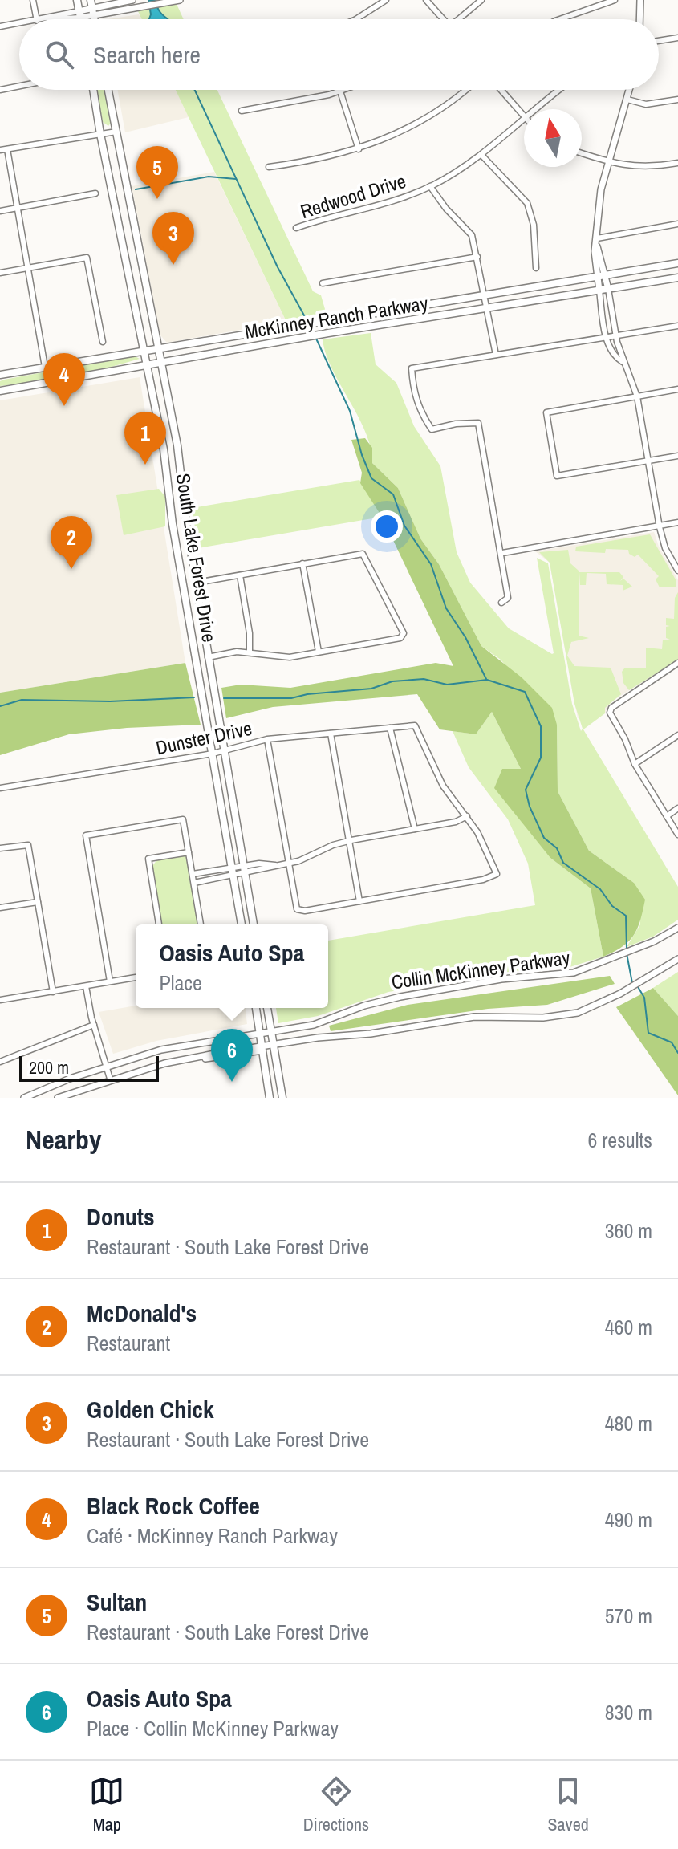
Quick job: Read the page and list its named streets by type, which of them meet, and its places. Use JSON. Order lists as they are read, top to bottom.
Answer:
{
  "streets": {
    "main road": ["McKinney Ranch Parkway", "South Lake Forest Drive"],
    "street": ["Redwood Drive", "Dunster Drive", "Collin McKinney Parkway"]
  },
  "crossings": [
    ["McKinney Ranch Parkway", "South Lake Forest Drive"],
    ["South Lake Forest Drive", "Dunster Drive"]
  ],
  "scale_bar": "200 m",
  "north": "top",
  "page": {
    "search": "Search here",
    "pins": [
      "5",
      "3",
      "4",
      "1",
      "2",
      "6"
    ],
    "popup": ["Oasis Auto Spa", "Place"],
    "scale": "200 m",
    "heading": ["Nearby", "6 results"],
    "list": [
      {
        "mark": "1",
        "name": "Donuts",
        "note": "Restaurant · South Lake Forest Drive",
        "value": "360 m"
      },
      {
        "mark": "2",
        "name": "McDonald's",
        "note": "Restaurant",
        "value": "460 m"
      },
      {
        "mark": "3",
        "name": "Golden Chick",
        "note": "Restaurant · South Lake Forest Drive",
        "value": "480 m"
      },
      {
        "mark": "4",
        "name": "Black Rock Coffee",
        "note": "Café · McKinney Ranch Parkway",
        "value": "490 m"
      },
      {
        "mark": "5",
        "name": "Sultan",
        "note": "Restaurant · South Lake Forest Drive",
        "value": "570 m"
      },
      {
        "mark": "6",
        "name": "Oasis Auto Spa",
        "note": "Place · Collin McKinney Parkway",
        "value": "830 m"
      }
    ],
    "nav": ["Map", "Directions", "Saved"]
  }
}
